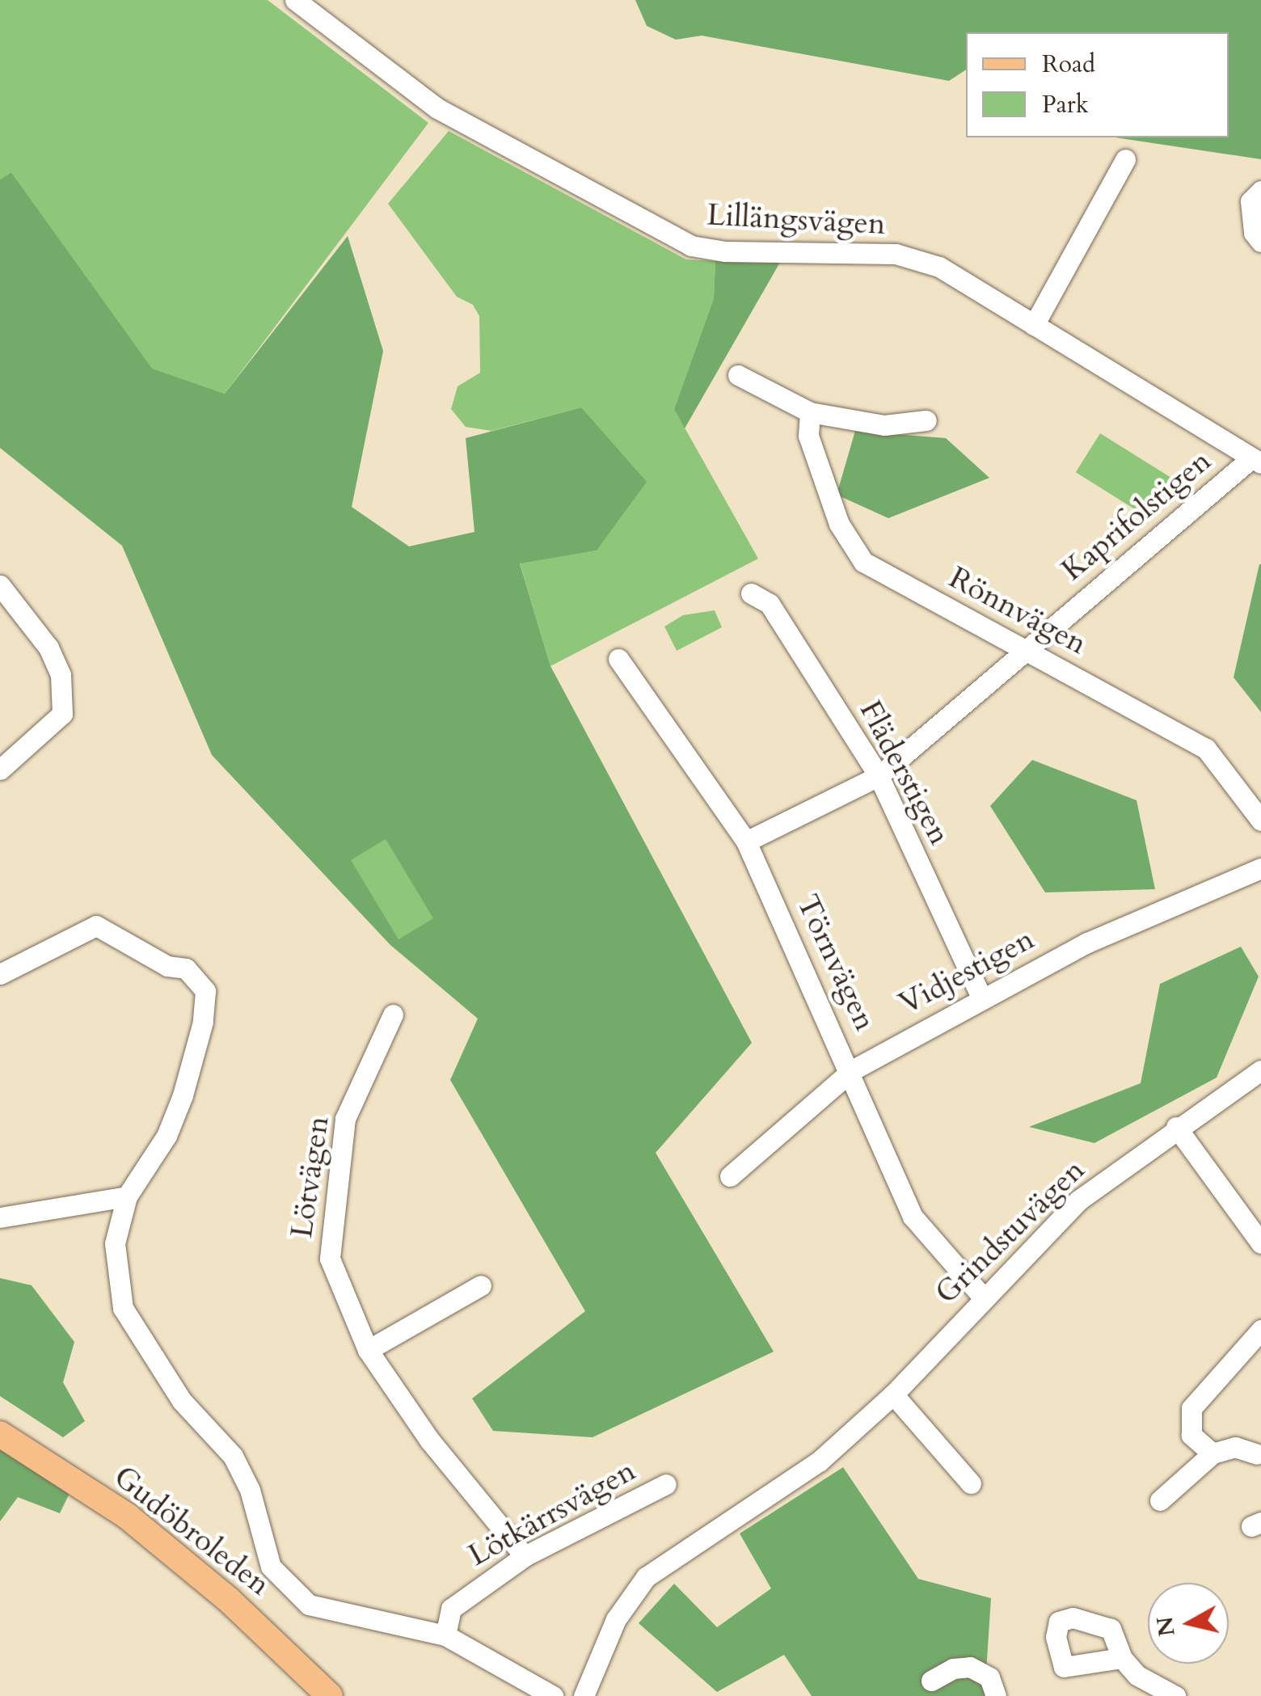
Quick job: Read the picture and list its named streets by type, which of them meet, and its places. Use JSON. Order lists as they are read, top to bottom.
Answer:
{
  "streets": {
    "main road": ["Gudöbroleden"],
    "street": [
      "Lillängsvägen",
      "Kaprifolstigen",
      "Rönnvägen",
      "Fläderstigen",
      "Törnvägen",
      "Vidjestigen",
      "Lötvägen",
      "Grindstuvägen",
      "Lötkärrsvägen"
    ]
  },
  "crossings": [
    ["Lillängsvägen", "Kaprifolstigen"],
    ["Kaprifolstigen", "Rönnvägen"],
    ["Kaprifolstigen", "Fläderstigen"],
    ["Kaprifolstigen", "Törnvägen"],
    ["Fläderstigen", "Vidjestigen"],
    ["Törnvägen", "Vidjestigen"],
    ["Törnvägen", "Grindstuvägen"],
    ["Lötvägen", "Lötkärrsvägen"]
  ],
  "legend": ["Road", "Park"],
  "north": "left"
}
